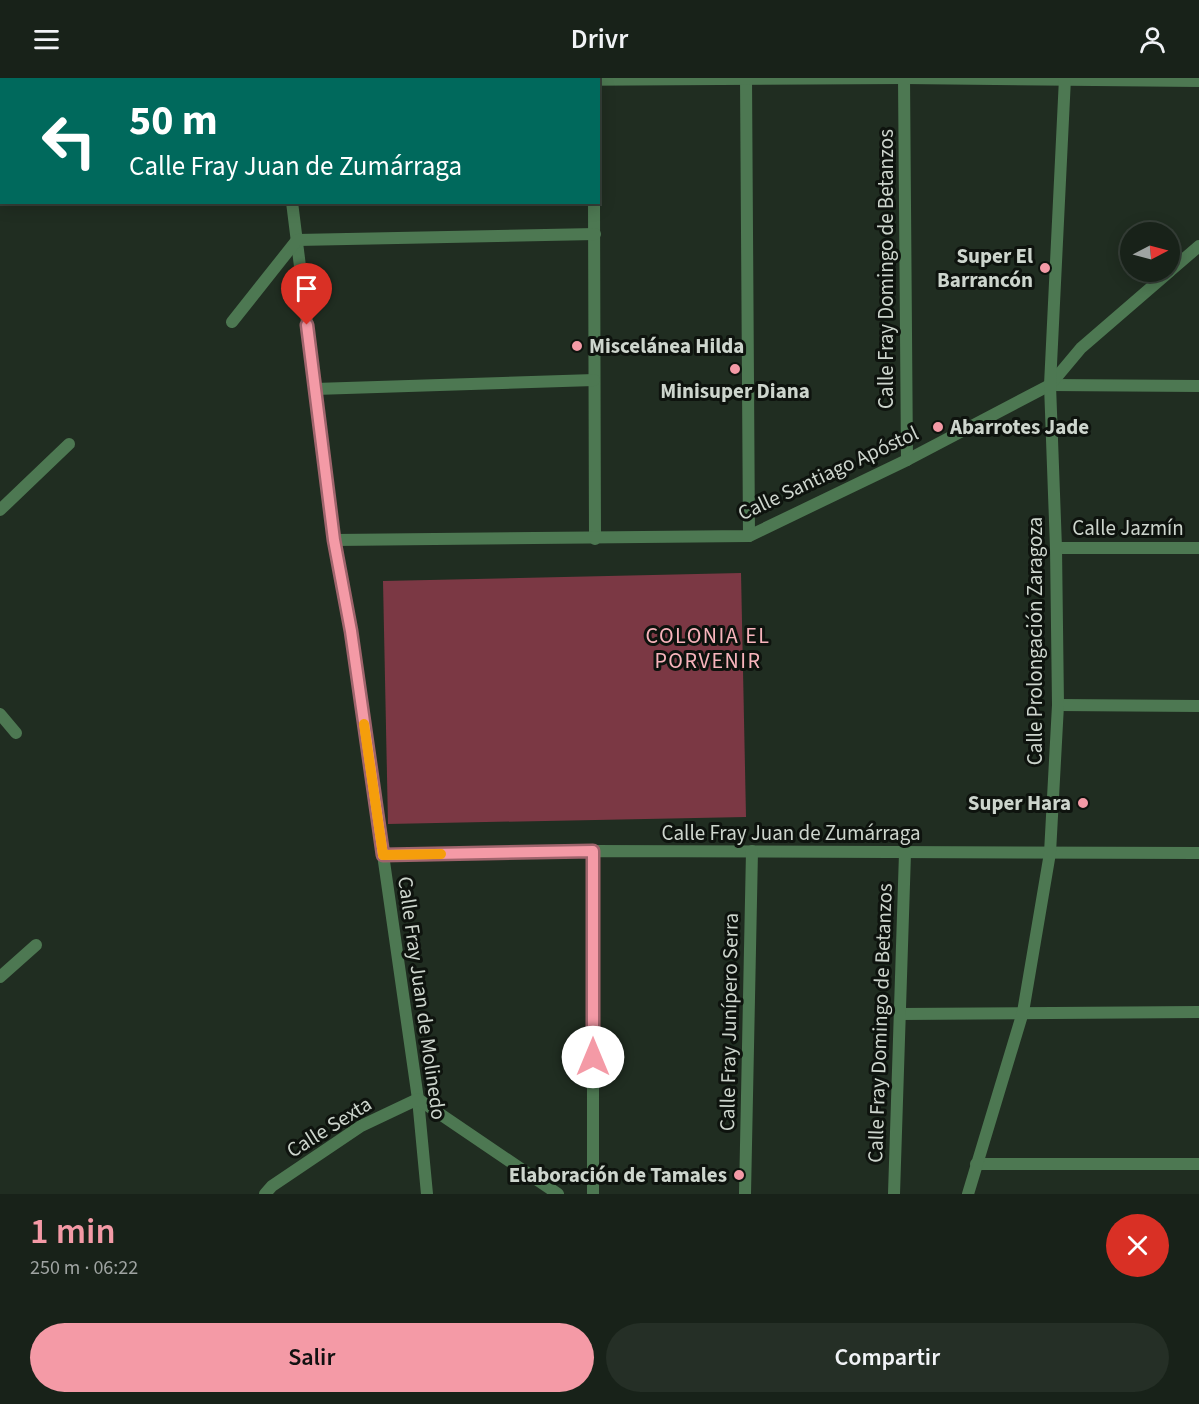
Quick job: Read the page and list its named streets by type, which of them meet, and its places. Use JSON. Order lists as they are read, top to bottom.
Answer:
{
  "streets": {
    "street": [
      "Calle Fray Domingo de Betanzos",
      "Calle Santiago Apóstol",
      "Calle Jazmín",
      "Calle Prolongación Zaragoza",
      "Calle Fray Juan de Zumárraga",
      "Calle Fray Juan de Molinedo",
      "Calle Fray Junípero Serra",
      "Calle Sexta"
    ]
  },
  "crossings": [
    ["Calle Fray Domingo de Betanzos", "Calle Santiago Apóstol"],
    ["Calle Fray Domingo de Betanzos", "Calle Fray Juan de Zumárraga"],
    ["Calle Santiago Apóstol", "Calle Prolongación Zaragoza"],
    ["Calle Santiago Apóstol", "Calle Fray Juan de Molinedo"],
    ["Calle Jazmín", "Calle Prolongación Zaragoza"],
    ["Calle Prolongación Zaragoza", "Calle Fray Juan de Zumárraga"],
    ["Calle Fray Juan de Zumárraga", "Calle Fray Juan de Molinedo"],
    ["Calle Fray Juan de Zumárraga", "Calle Fray Junípero Serra"],
    ["Calle Fray Juan de Molinedo", "Calle Sexta"]
  ],
  "districts": ["COLONIA EL PORVENIR"],
  "places": [
    "Super El Barrancón",
    "Miscelánea Hilda",
    "Minisuper Diana",
    "Abarrotes Jade",
    "Super Hara",
    "Elaboración de Tamales"
  ],
  "north": "right",
  "page": {
    "header": "Drivr",
    "turn": ["50 m", "Calle Fray Juan de Zumárraga"],
    "heading": ["1 min", "250 m · 06:22"],
    "buttons": ["Salir", "Compartir"]
  }
}
